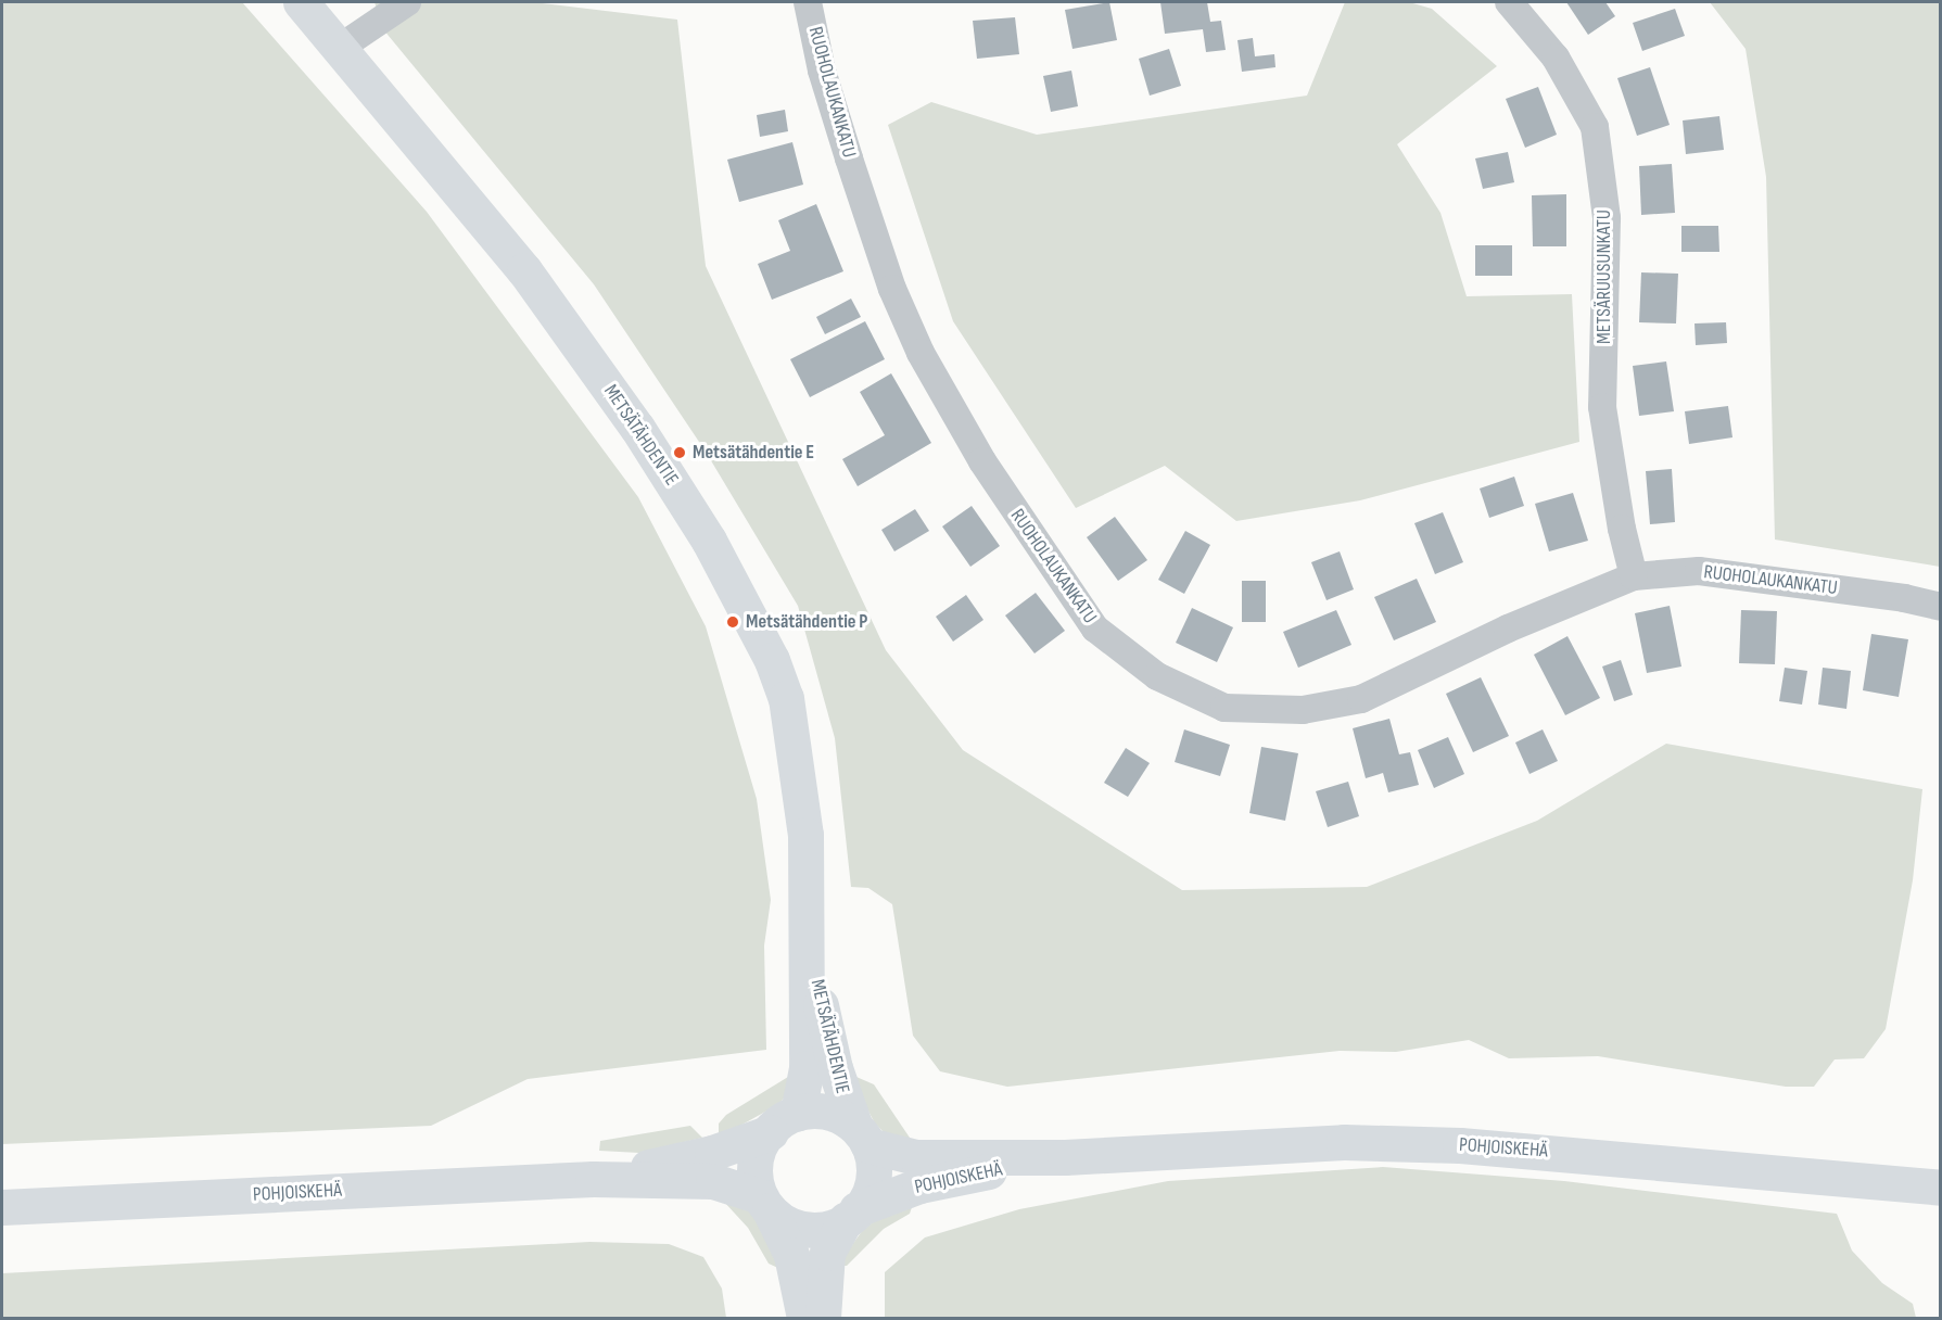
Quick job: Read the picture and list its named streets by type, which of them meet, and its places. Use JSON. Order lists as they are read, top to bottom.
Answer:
{
  "streets": {
    "main road": ["METSÄTÄHDENTIE", "POHJOISKEHÄ"],
    "street": ["RUOHOLAUKANKATU", "METSÄRUUSUNKATU"]
  },
  "crossings": [
    ["RUOHOLAUKANKATU", "METSÄRUUSUNKATU"],
    ["METSÄTÄHDENTIE", "POHJOISKEHÄ"]
  ],
  "places": ["Metsätähdentie E", "Metsätähdentie P"]
}
